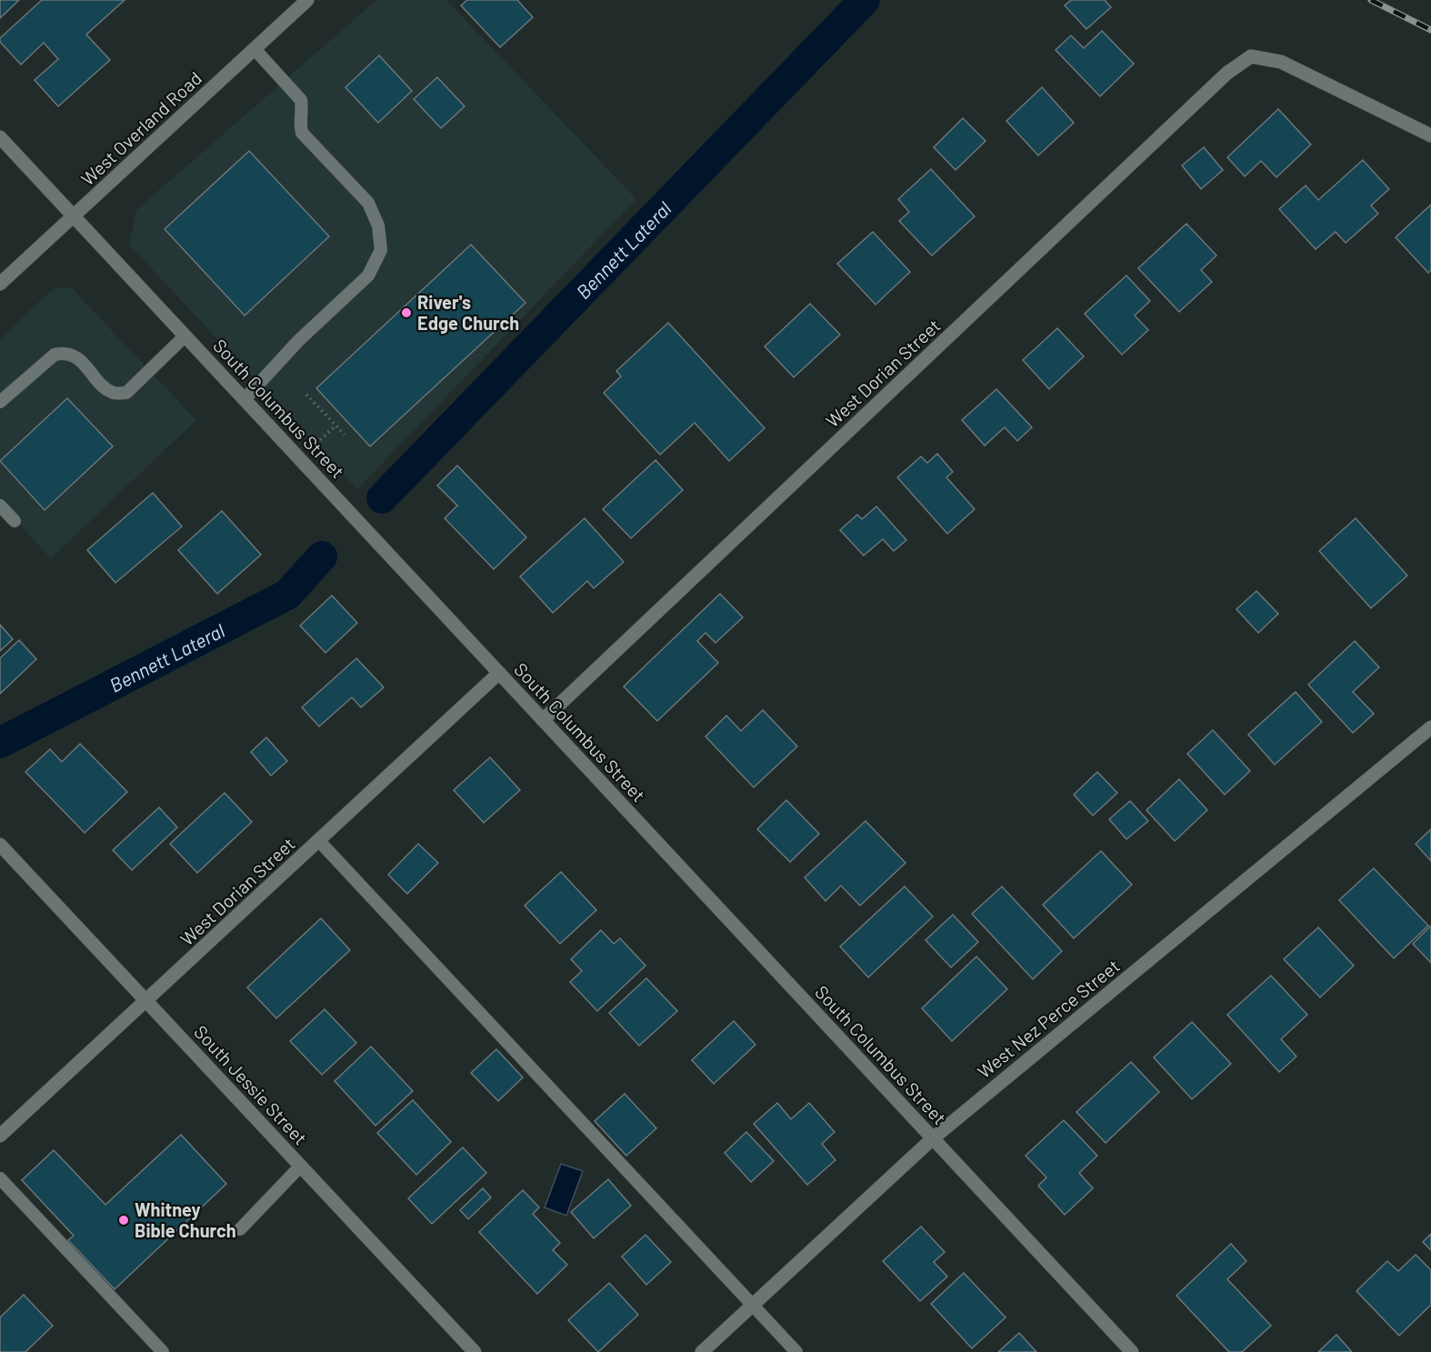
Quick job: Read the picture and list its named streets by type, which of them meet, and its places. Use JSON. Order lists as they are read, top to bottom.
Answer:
{
  "streets": {
    "street": [
      "West Overland Road",
      "West Dorian Street",
      "South Columbus Street",
      "West Nez Perce Street",
      "South Jessie Street"
    ]
  },
  "crossings": [
    ["West Overland Road", "South Columbus Street"],
    ["West Dorian Street", "South Columbus Street"],
    ["West Dorian Street", "South Jessie Street"],
    ["South Columbus Street", "West Nez Perce Street"]
  ],
  "water": ["Bennett Lateral"],
  "places": ["River's Edge Church", "Whitney Bible Church"]
}
